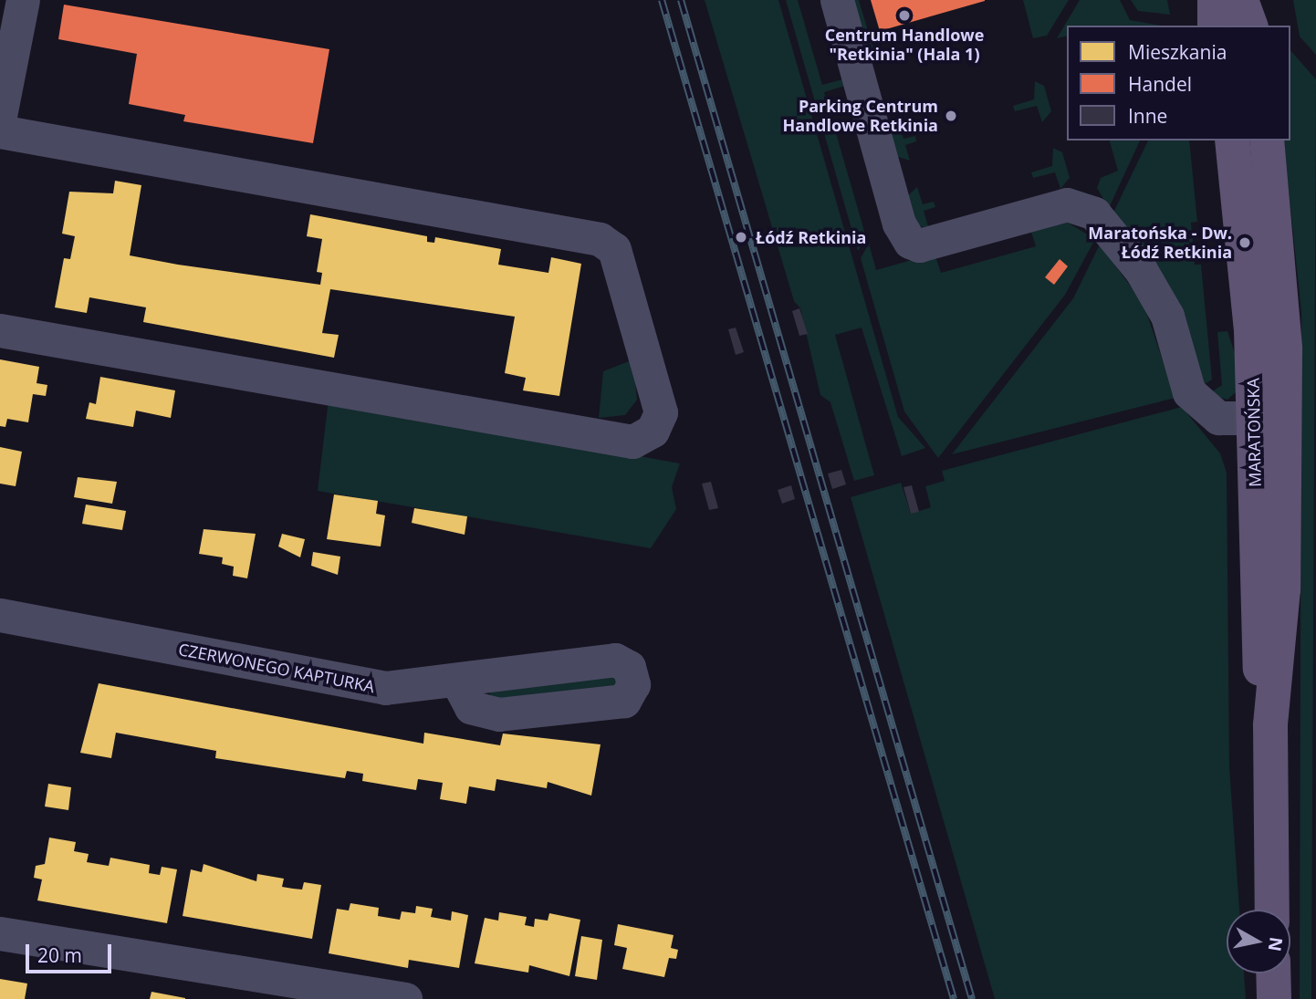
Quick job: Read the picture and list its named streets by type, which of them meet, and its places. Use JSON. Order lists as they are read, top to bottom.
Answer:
{
  "streets": {
    "main road": ["MARATOŃSKA"],
    "street": ["CZERWONEGO KAPTURKA"]
  },
  "places": [
    "Centrum Handlowe \"Retkinia\" (Hala 1)",
    "Parking Centrum Handlowe Retkinia",
    "Łódź Retkinia",
    "Maratońska - Dw. Łódź Retkinia"
  ],
  "legend": ["Mieszkania", "Handel", "Inne"],
  "scale_bar": "20 m",
  "north": "right"
}
